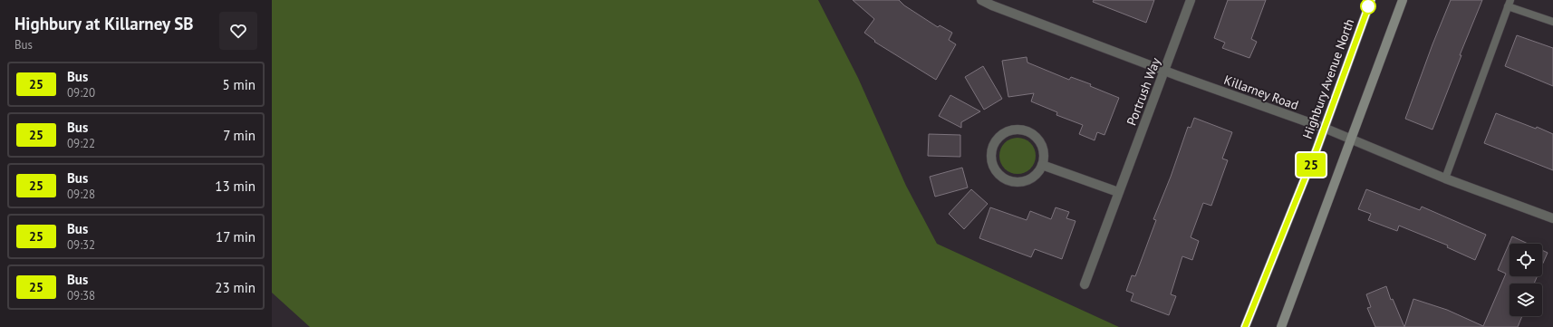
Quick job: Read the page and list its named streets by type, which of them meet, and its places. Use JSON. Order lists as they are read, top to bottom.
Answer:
{
  "streets": {
    "main road": ["Highbury Avenue North"],
    "street": ["Portrush Way", "Killarney Road"]
  },
  "crossings": [
    ["Highbury Avenue North", "Killarney Road"],
    ["Portrush Way", "Killarney Road"]
  ],
  "lines": ["bus line 25"],
  "page": {
    "heading": ["Highbury at Killarney SB", "Bus"],
    "on_map": "25",
    "list": [
      {
        "mark": "25",
        "name": "Bus",
        "note": "09:20",
        "value": "5 min"
      },
      {
        "mark": "25",
        "name": "Bus",
        "note": "09:22",
        "value": "7 min"
      },
      {
        "mark": "25",
        "name": "Bus",
        "note": "09:28",
        "value": "13 min"
      },
      {
        "mark": "25",
        "name": "Bus",
        "note": "09:32",
        "value": "17 min"
      },
      {
        "mark": "25",
        "name": "Bus",
        "note": "09:38",
        "value": "23 min"
      }
    ]
  }
}
